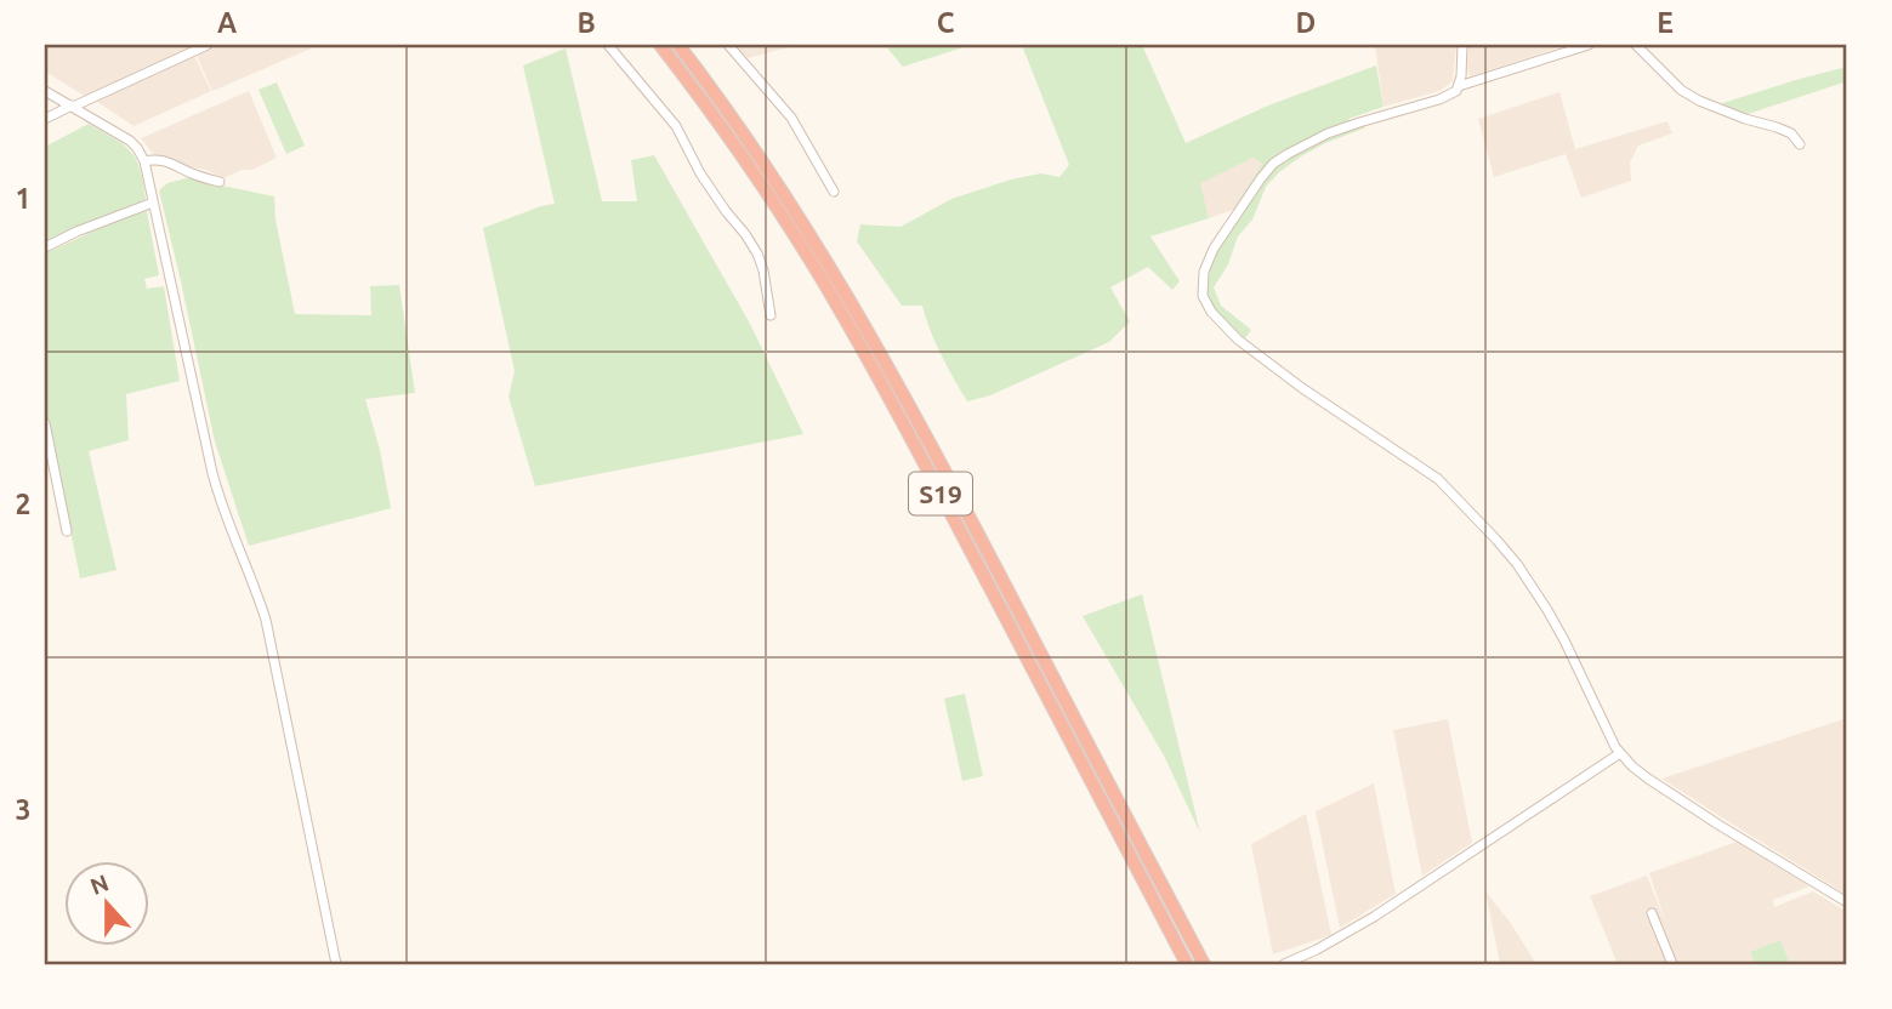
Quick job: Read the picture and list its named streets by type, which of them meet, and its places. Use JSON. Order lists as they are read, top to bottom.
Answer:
{
  "streets": {
    "highway": ["S19"]
  },
  "north": "top",
  "grid": {
    "columns": [
      "A",
      "B",
      "C",
      "D",
      "E"
    ],
    "rows": ["1", "2", "3"]
  }
}
